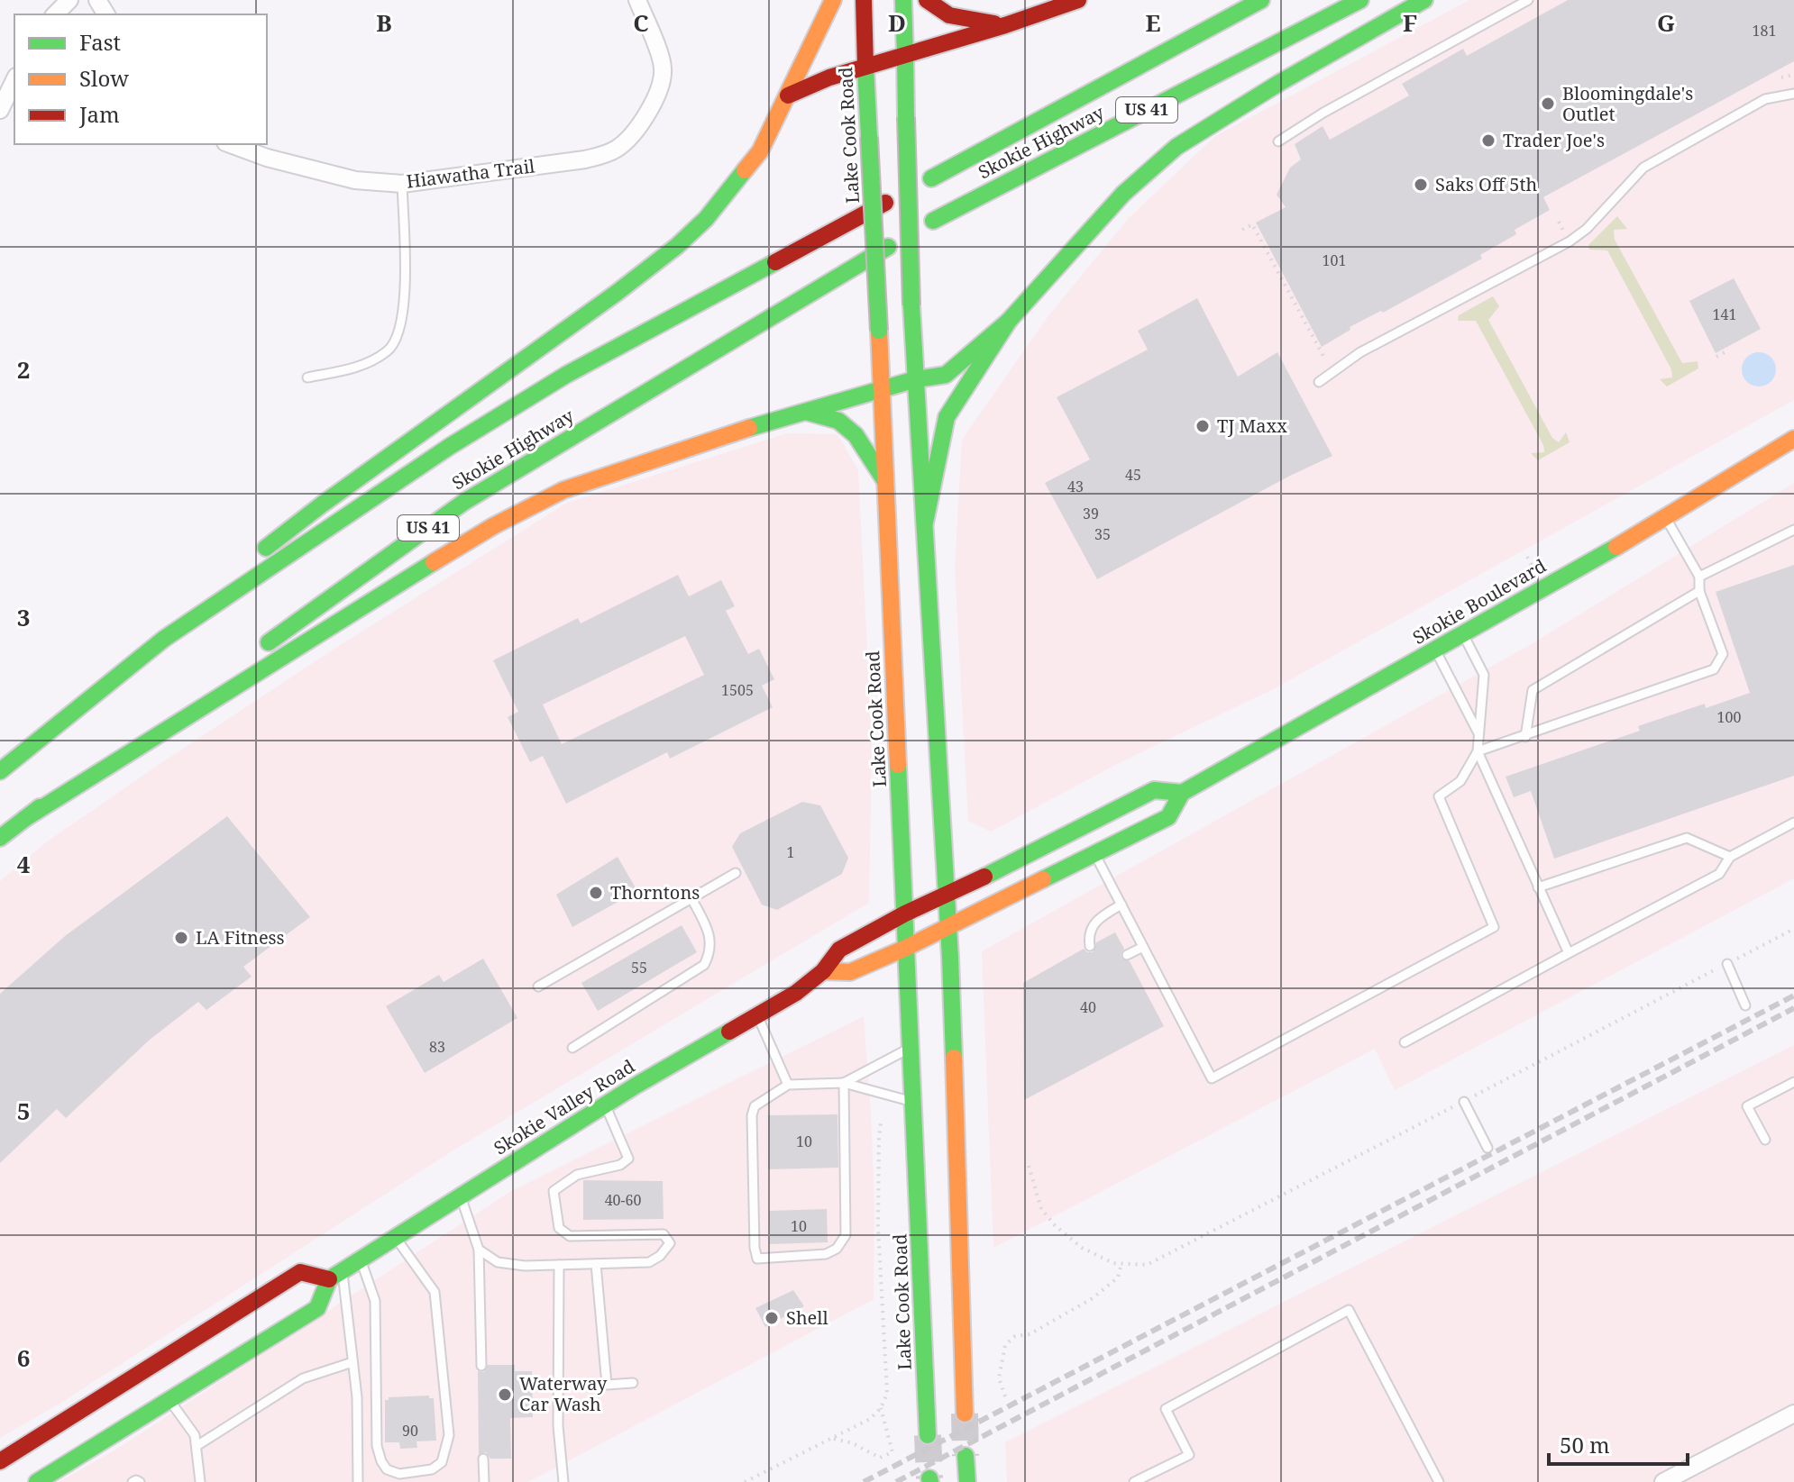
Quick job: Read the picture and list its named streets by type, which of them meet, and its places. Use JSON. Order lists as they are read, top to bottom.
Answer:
{
  "streets": {
    "main road": [
      "US 41",
      "Lake Cook Road",
      "Skokie Highway",
      "Skokie Boulevard",
      "Skokie Valley Road"
    ],
    "street": ["Hiawatha Trail"]
  },
  "crossings": [
    ["Lake Cook Road", "Skokie Valley Road"],
    ["Skokie Boulevard", "Skokie Valley Road"]
  ],
  "places": [
    "Bloomingdale's Outlet",
    "Trader Joe's",
    "Saks Off 5th",
    "TJ Maxx",
    "Thorntons",
    "LA Fitness",
    "Shell",
    "Waterway Car Wash"
  ],
  "house_numbers": [
    "181",
    "101",
    "141",
    "45",
    "43",
    "39",
    "35",
    "1505",
    "100",
    "1",
    "55",
    "40",
    "83",
    "10",
    "40-60",
    "10",
    "90"
  ],
  "legend": ["Fast", "Slow", "Jam"],
  "scale_bar": "50 m",
  "grid": {
    "columns": [
      "B",
      "C",
      "D",
      "E",
      "F",
      "G"
    ],
    "rows": [
      "2",
      "3",
      "4",
      "5",
      "6"
    ]
  }
}
